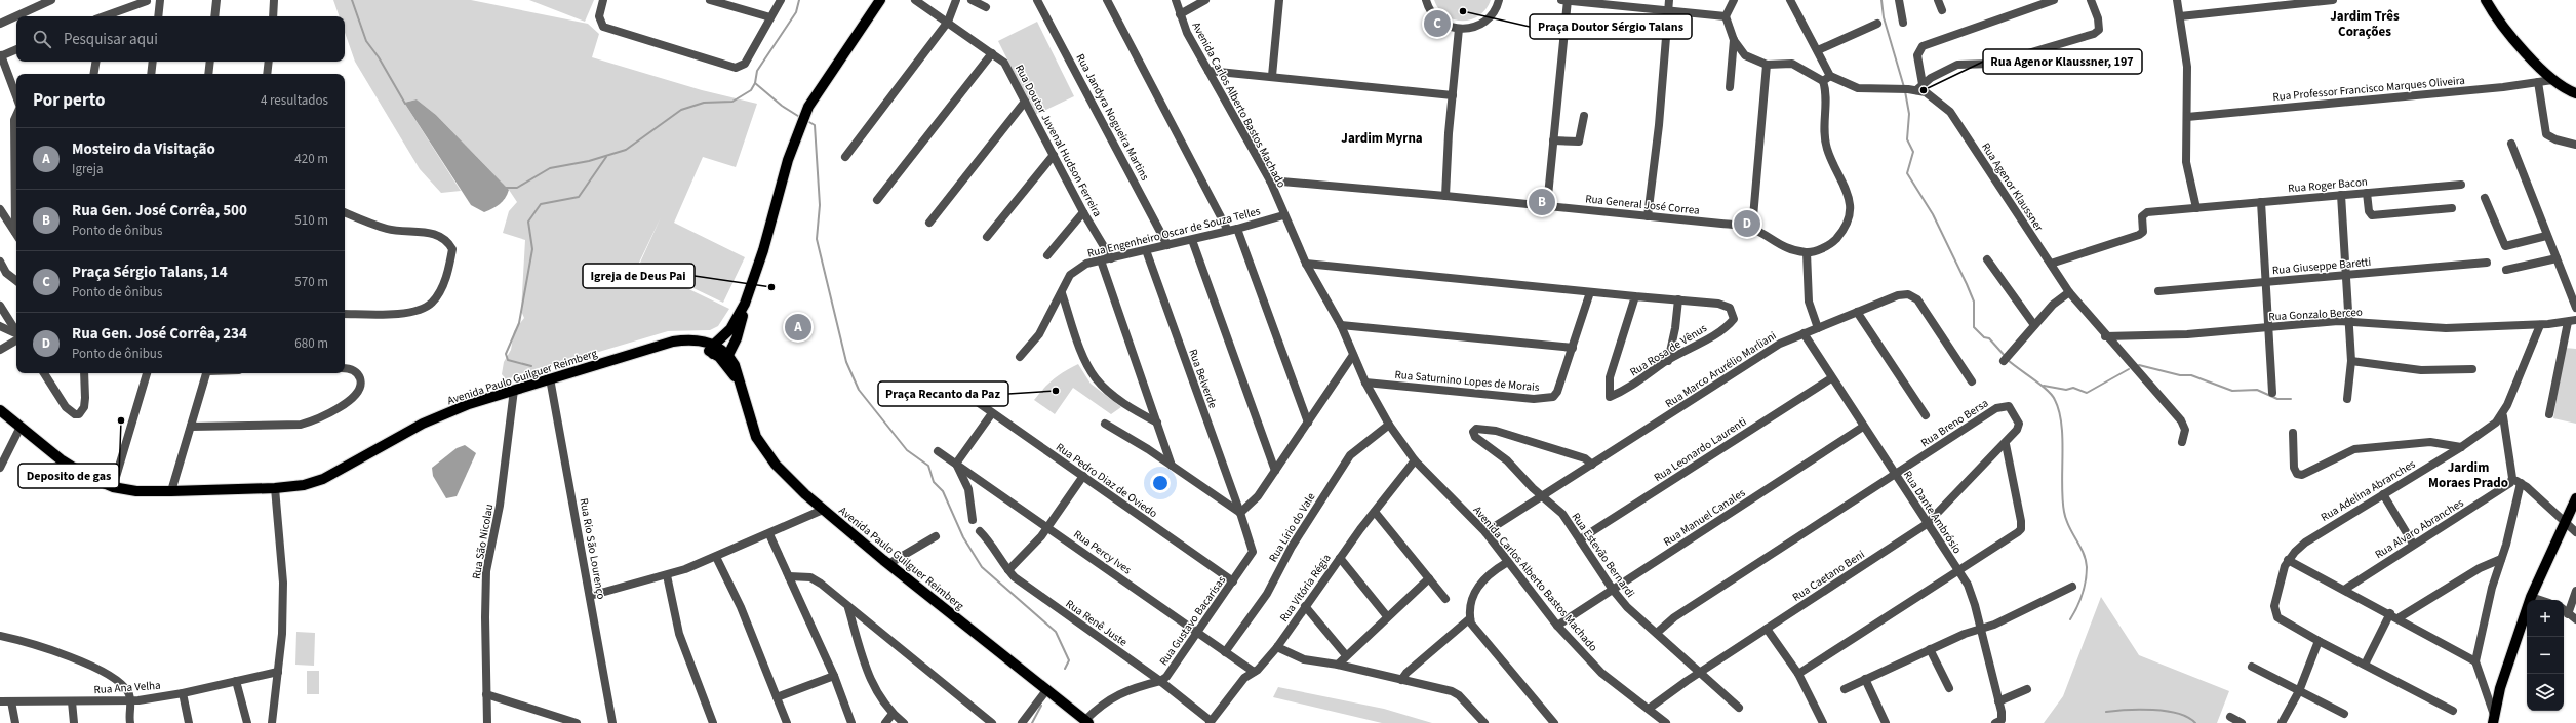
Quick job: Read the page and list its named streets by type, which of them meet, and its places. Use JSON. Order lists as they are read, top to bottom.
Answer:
{
  "streets": {
    "main road": ["Avenida Paulo Guilguer Reimberg"],
    "street": [
      "Rua Professor Francisco Marques Oliveira",
      "Avenida Carlos Alberto Bastos Machado",
      "Rua Jandyra Nogueira Martins",
      "Rua Doutor Juvenal Hudson Ferreira",
      "Rua Roger Bacon",
      "Rua Agenor Klaussner",
      "Rua General José Correa",
      "Rua Engenheiro Oscar de Souza Telles",
      "Rua Giuseppe Baretti",
      "Rua Gonzalo Berceo",
      "Rua Rosa de Vênus",
      "Rua Marco Arurélio Marliani",
      "Rua Belverde",
      "Rua Saturnino Lopes de Morais",
      "Rua Breno Bersa",
      "Rua Leonardo Laurenti",
      "Rua Pedro Diaz de Oviedo",
      "Rua Adelina Abranches",
      "Rua Dante Ambrósio",
      "Rua Manuel Canales",
      "Rua Lírio do Vale",
      "Rua Alvaro Abranches",
      "Rua São Nicolau",
      "Rua Rio São Lourenço",
      "Rua Percy Ives",
      "Rua Estevão Bernardi",
      "Rua Caetano Beni",
      "Rua Vitória Régia",
      "Rua Gustavo Bacarisas",
      "Rua Renê Juste",
      "Rua Ana Velha"
    ]
  },
  "crossings": [
    ["Avenida Carlos Alberto Bastos Machado", "Rua General José Correa"],
    ["Avenida Carlos Alberto Bastos Machado", "Rua Engenheiro Oscar de Souza Telles"],
    ["Avenida Carlos Alberto Bastos Machado", "Rua Rosa de Vênus"],
    ["Avenida Carlos Alberto Bastos Machado", "Rua Marco Arurélio Marliani"],
    ["Avenida Carlos Alberto Bastos Machado", "Rua Saturnino Lopes de Morais"],
    ["Avenida Carlos Alberto Bastos Machado", "Rua Manuel Canales"],
    ["Avenida Carlos Alberto Bastos Machado", "Rua Lírio do Vale"],
    ["Avenida Carlos Alberto Bastos Machado", "Rua Caetano Beni"],
    ["Avenida Carlos Alberto Bastos Machado", "Rua Vitória Régia"],
    ["Rua Jandyra Nogueira Martins", "Rua Engenheiro Oscar de Souza Telles"],
    ["Rua Doutor Juvenal Hudson Ferreira", "Rua Engenheiro Oscar de Souza Telles"],
    ["Rua Roger Bacon", "Rua Agenor Klaussner"],
    ["Rua Agenor Klaussner", "Rua Gonzalo Berceo"],
    ["Rua Engenheiro Oscar de Souza Telles", "Rua Belverde"],
    ["Rua Rosa de Vênus", "Rua Saturnino Lopes de Morais"],
    ["Rua Marco Arurélio Marliani", "Rua Dante Ambrósio"],
    ["Rua Marco Arurélio Marliani", "Rua Estevão Bernardi"],
    ["Avenida Paulo Guilguer Reimberg", "Rua São Nicolau"],
    ["Avenida Paulo Guilguer Reimberg", "Rua Rio São Lourenço"],
    ["Avenida Paulo Guilguer Reimberg", "Rua Gustavo Bacarisas"],
    ["Rua Belverde", "Rua Gustavo Bacarisas"],
    ["Rua Breno Bersa", "Rua Dante Ambrósio"],
    ["Rua Breno Bersa", "Rua Estevão Bernardi"],
    ["Rua Breno Bersa", "Rua Caetano Beni"],
    ["Rua Leonardo Laurenti", "Rua Dante Ambrósio"],
    ["Rua Leonardo Laurenti", "Rua Estevão Bernardi"],
    ["Rua Pedro Diaz de Oviedo", "Rua Gustavo Bacarisas"],
    ["Rua Dante Ambrósio", "Rua Manuel Canales"],
    ["Rua Dante Ambrósio", "Rua Caetano Beni"],
    ["Rua Manuel Canales", "Rua Estevão Bernardi"],
    ["Rua Lírio do Vale", "Rua Percy Ives"],
    ["Rua Percy Ives", "Rua Vitória Régia"],
    ["Rua Percy Ives", "Rua Gustavo Bacarisas"],
    ["Rua Estevão Bernardi", "Rua Caetano Beni"],
    ["Rua Vitória Régia", "Rua Renê Juste"],
    ["Rua Gustavo Bacarisas", "Rua Renê Juste"]
  ],
  "districts": ["Jardim Três Corações", "Jardim Myrna", "Jardim Moraes Prado"],
  "places": [
    "Praça Doutor Sérgio Talans",
    "Rua Agenor Klaussner, 197",
    "Igreja de Deus Pai",
    "Praça Recanto da Paz",
    "Deposito de gas"
  ],
  "page": {
    "pins": [
      "C",
      "B",
      "D",
      "A"
    ],
    "search": "Pesquisar aqui",
    "heading": ["Por perto", "4 resultados"],
    "list": [
      {
        "mark": "A",
        "name": "Mosteiro da Visitação",
        "note": "Igreja",
        "value": "420 m"
      },
      {
        "mark": "B",
        "name": "Rua Gen. José Corrêa, 500",
        "note": "Ponto de ônibus",
        "value": "510 m"
      },
      {
        "mark": "C",
        "name": "Praça Sérgio Talans, 14",
        "note": "Ponto de ônibus",
        "value": "570 m"
      },
      {
        "mark": "D",
        "name": "Rua Gen. José Corrêa, 234",
        "note": "Ponto de ônibus",
        "value": "680 m"
      }
    ],
    "map_buttons": ["+", "−"]
  }
}
